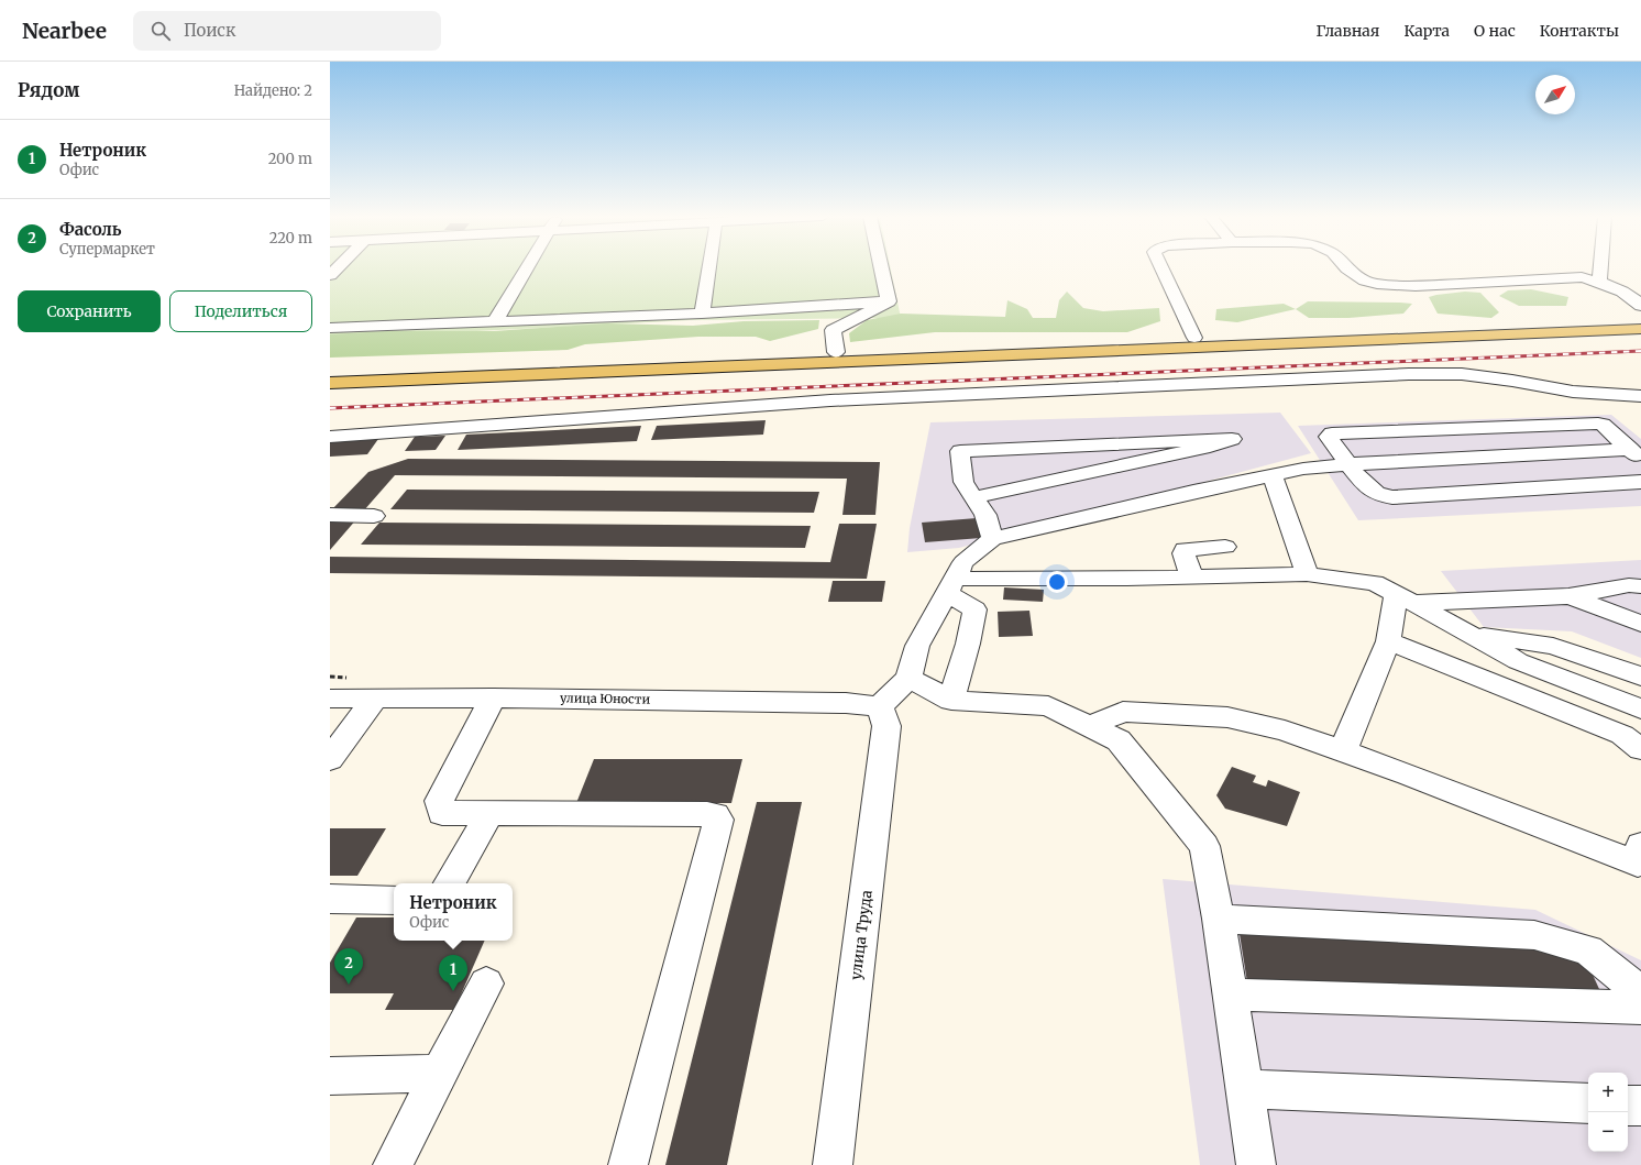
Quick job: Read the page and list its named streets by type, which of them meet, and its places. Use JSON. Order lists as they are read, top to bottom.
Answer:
{
  "streets": {
    "street": ["улица Юности", "улица Труда"]
  },
  "crossings": [
    ["улица Юности", "улица Труда"]
  ],
  "north": "top right",
  "page": {
    "header": "Nearbee",
    "search": "Поиск",
    "nav": [
      "Главная",
      "Карта",
      "О нас",
      "Контакты"
    ],
    "heading": ["Рядом", "Найдено: 2"],
    "list": [
      {
        "mark": "1",
        "name": "Нетроник",
        "note": "Офис",
        "value": "200 m"
      },
      {
        "mark": "2",
        "name": "Фасоль",
        "note": "Супермаркет",
        "value": "220 m"
      }
    ],
    "buttons": ["Сохранить", "Поделиться"],
    "popup": ["Нетроник", "Офис"],
    "pins": ["2", "1"],
    "map_buttons": ["+", "−"]
  }
}
